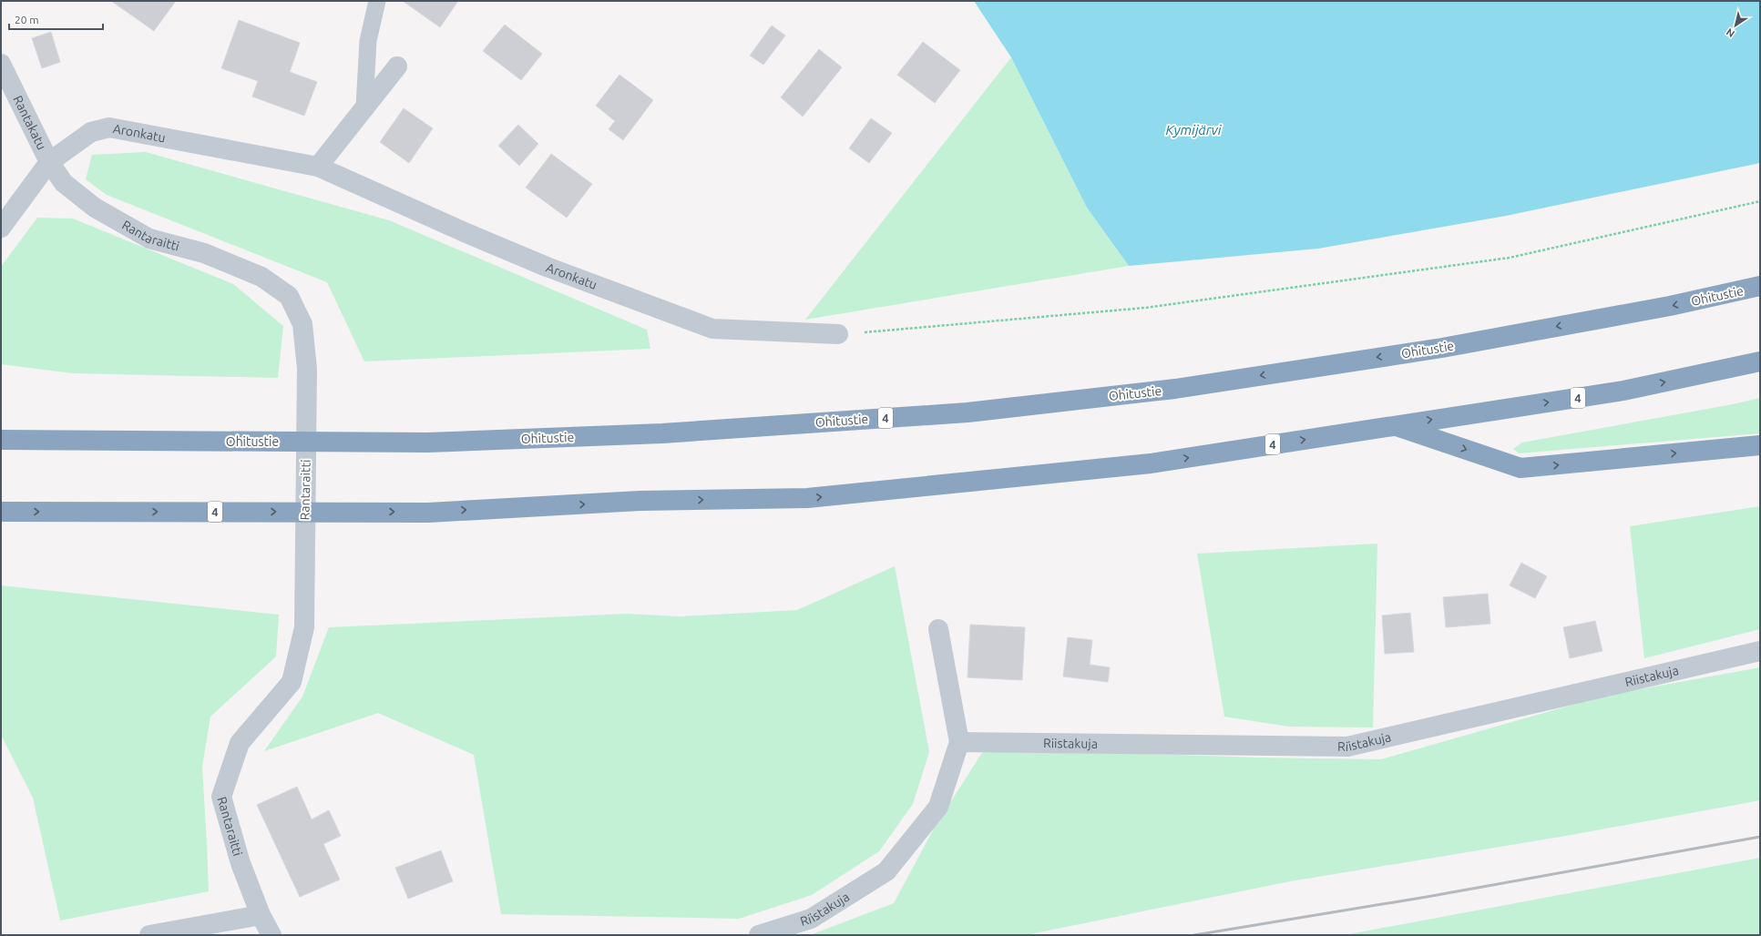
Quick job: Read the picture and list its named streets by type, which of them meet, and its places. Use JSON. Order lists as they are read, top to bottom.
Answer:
{
  "streets": {
    "highway": ["Ohitustie", "4"],
    "street": [
      "Rantakatu",
      "Aronkatu",
      "Rantaraitti",
      "Riistakuja"
    ]
  },
  "crossings": [
    ["Rantakatu", "Aronkatu"],
    ["Rantakatu", "Rantaraitti"],
    ["Aronkatu", "Rantaraitti"]
  ],
  "water": ["Kymijärvi"],
  "scale_bar": "20 m",
  "north": "bottom left"
}
